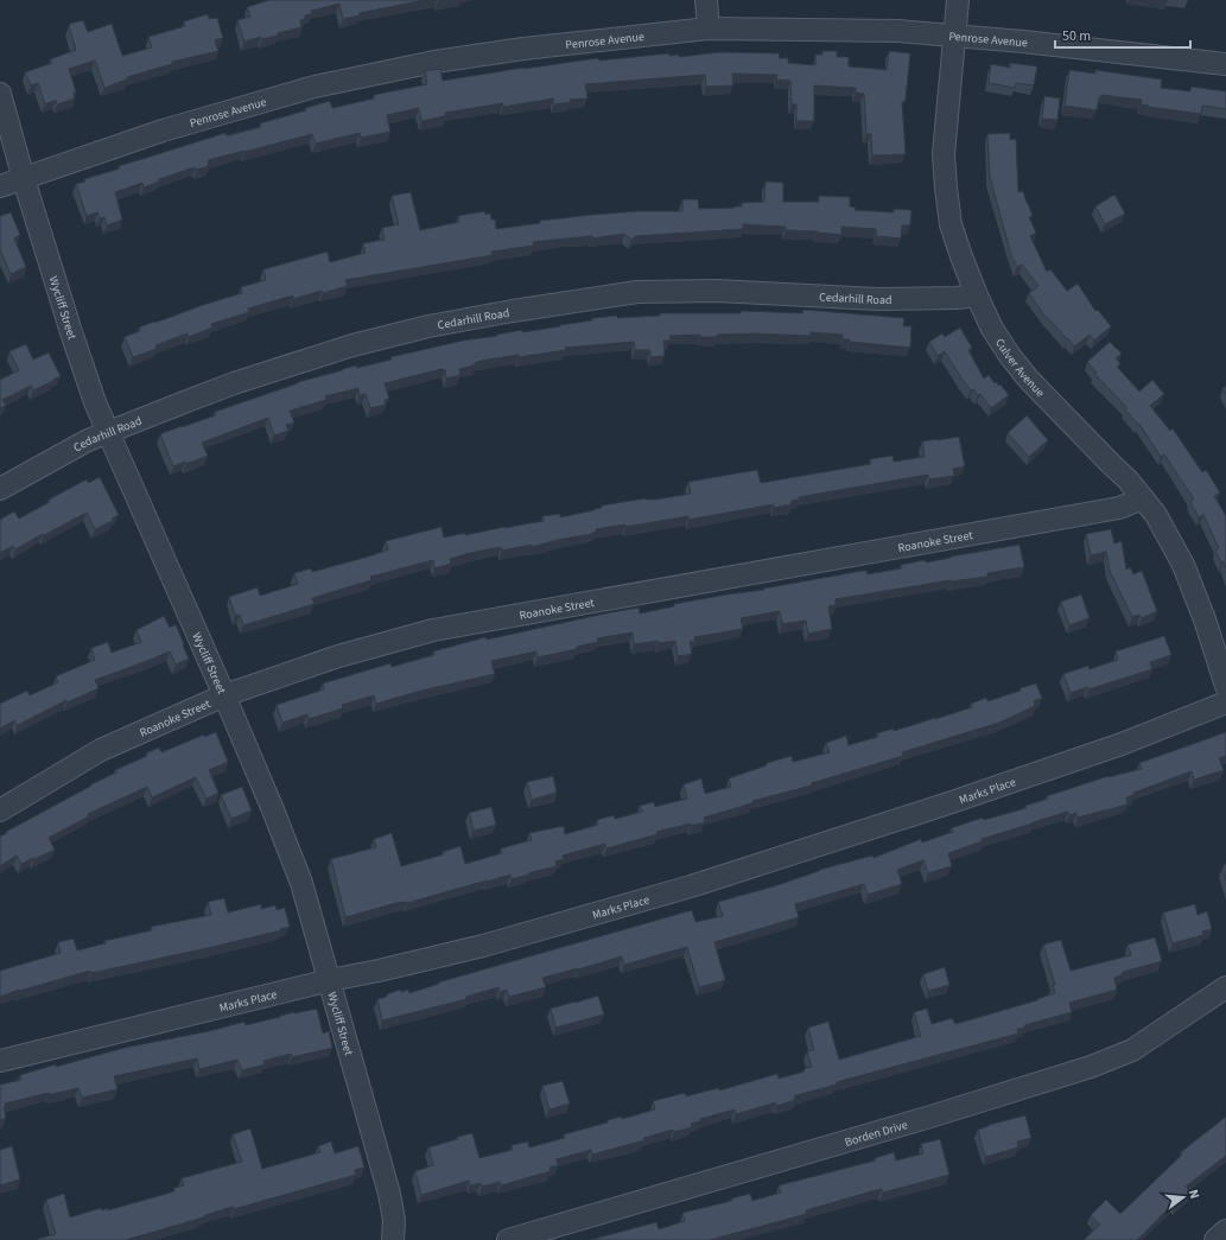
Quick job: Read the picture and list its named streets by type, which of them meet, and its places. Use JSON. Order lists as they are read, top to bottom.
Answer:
{
  "streets": {
    "street": [
      "Penrose Avenue",
      "Cedarhill Road",
      "Wycliff Street",
      "Culver Avenue",
      "Roanoke Street",
      "Marks Place",
      "Borden Drive"
    ]
  },
  "crossings": [
    ["Penrose Avenue", "Wycliff Street"],
    ["Penrose Avenue", "Culver Avenue"],
    ["Cedarhill Road", "Wycliff Street"],
    ["Cedarhill Road", "Culver Avenue"],
    ["Wycliff Street", "Roanoke Street"],
    ["Wycliff Street", "Marks Place"],
    ["Culver Avenue", "Roanoke Street"]
  ],
  "scale_bar": "50 m",
  "north": "right"
}
